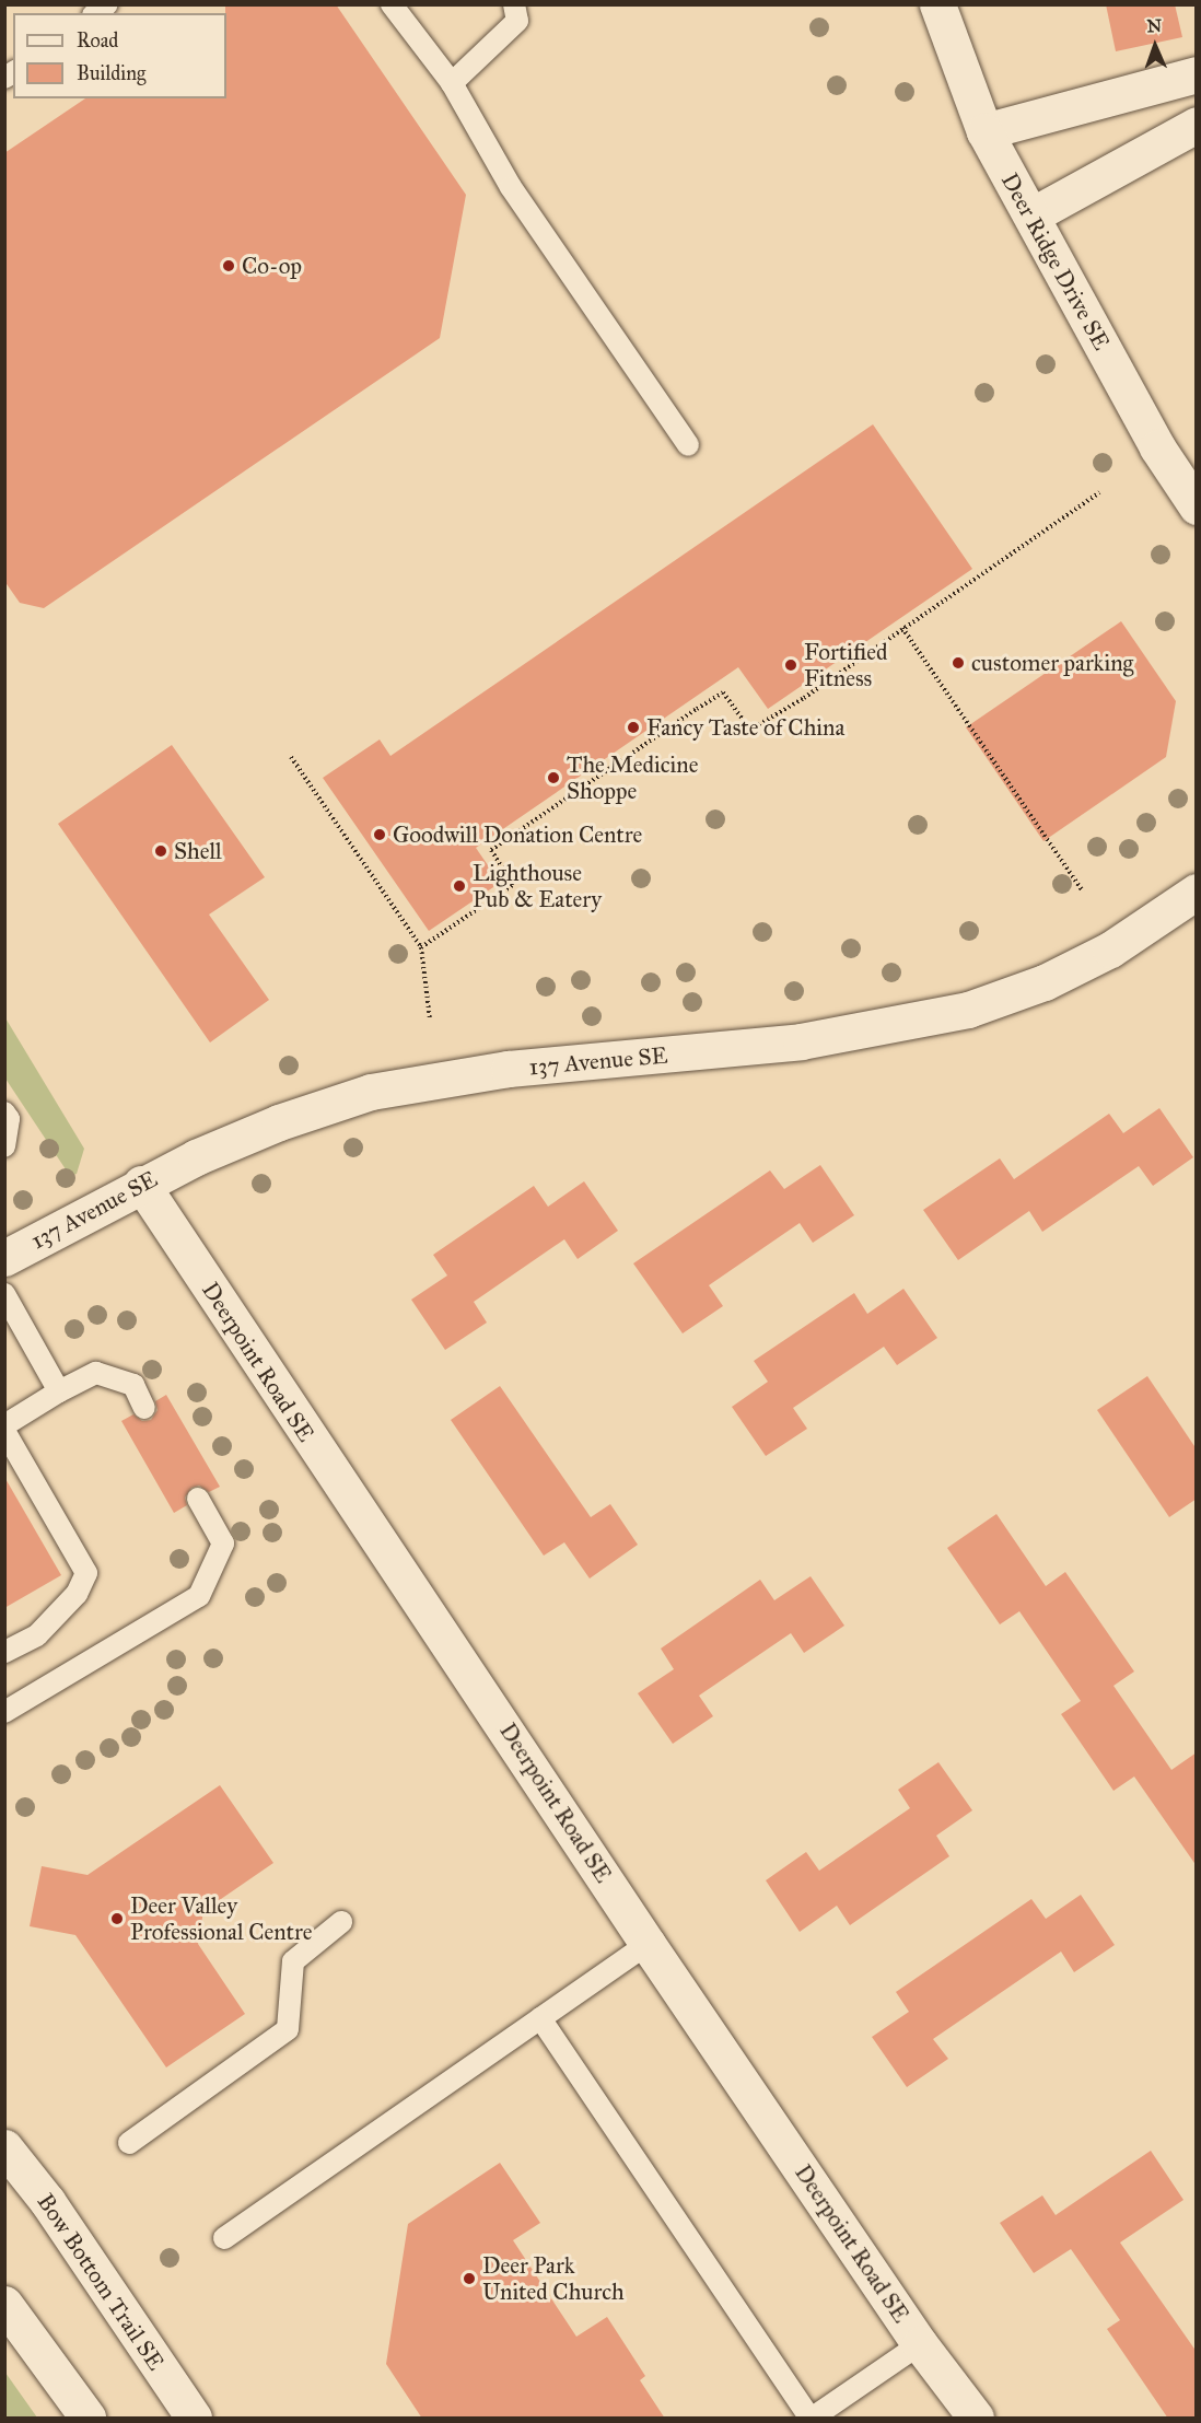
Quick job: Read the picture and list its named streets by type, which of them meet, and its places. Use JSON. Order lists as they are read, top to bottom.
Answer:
{
  "streets": {
    "street": [
      "Deer Ridge Drive SE",
      "137 Avenue SE",
      "Deerpoint Road SE",
      "Bow Bottom Trail SE"
    ]
  },
  "crossings": [
    ["137 Avenue SE", "Deerpoint Road SE"]
  ],
  "places": [
    "Co-op",
    "customer parking",
    "Fortified Fitness",
    "Fancy Taste of China",
    "The Medicine Shoppe",
    "Goodwill Donation Centre",
    "Shell",
    "Lighthouse Pub & Eatery",
    "Deer Valley Professional Centre",
    "Deer Park United Church"
  ],
  "legend": ["Road", "Building"],
  "north": "top"
}
